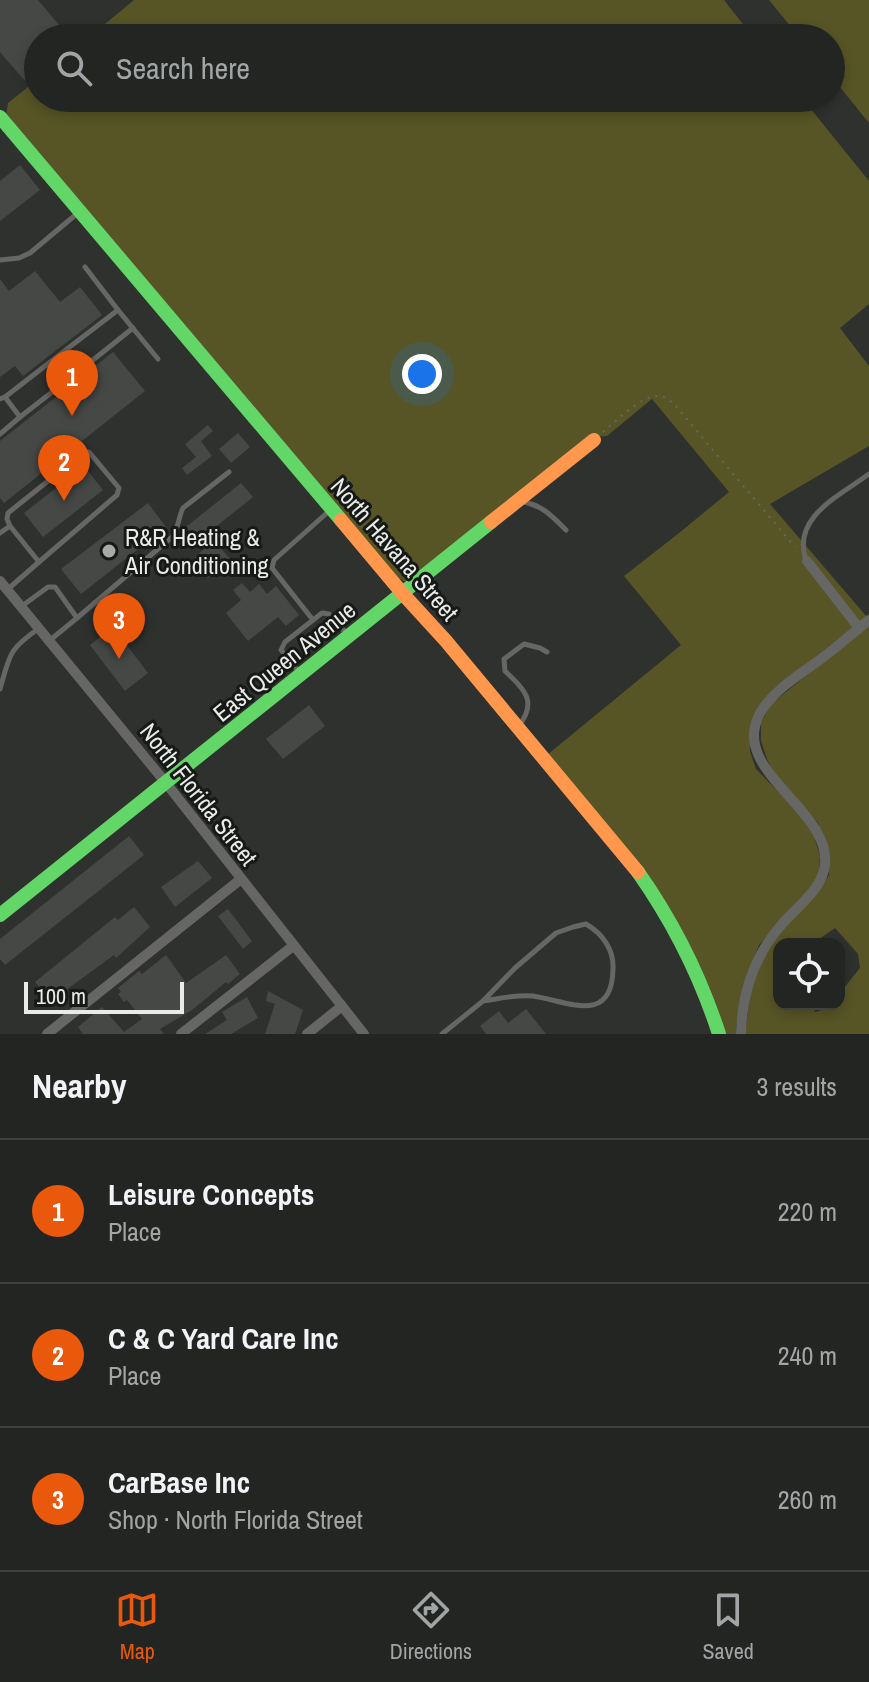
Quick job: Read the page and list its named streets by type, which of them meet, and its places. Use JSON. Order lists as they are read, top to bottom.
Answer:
{
  "streets": {
    "street": ["North Havana Street", "East Queen Avenue", "North Florida Street"]
  },
  "crossings": [
    ["North Havana Street", "East Queen Avenue"],
    ["East Queen Avenue", "North Florida Street"]
  ],
  "places": ["R&R Heating & Air Conditioning"],
  "scale_bar": "100 m",
  "page": {
    "search": "Search here",
    "pins": ["1", "2", "3"],
    "scale": "100 m",
    "heading": ["Nearby", "3 results"],
    "list": [
      {
        "mark": "1",
        "name": "Leisure Concepts",
        "note": "Place",
        "value": "220 m"
      },
      {
        "mark": "2",
        "name": "C & C Yard Care Inc",
        "note": "Place",
        "value": "240 m"
      },
      {
        "mark": "3",
        "name": "CarBase Inc",
        "note": "Shop · North Florida Street",
        "value": "260 m"
      }
    ],
    "nav": ["Map", "Directions", "Saved"]
  }
}
